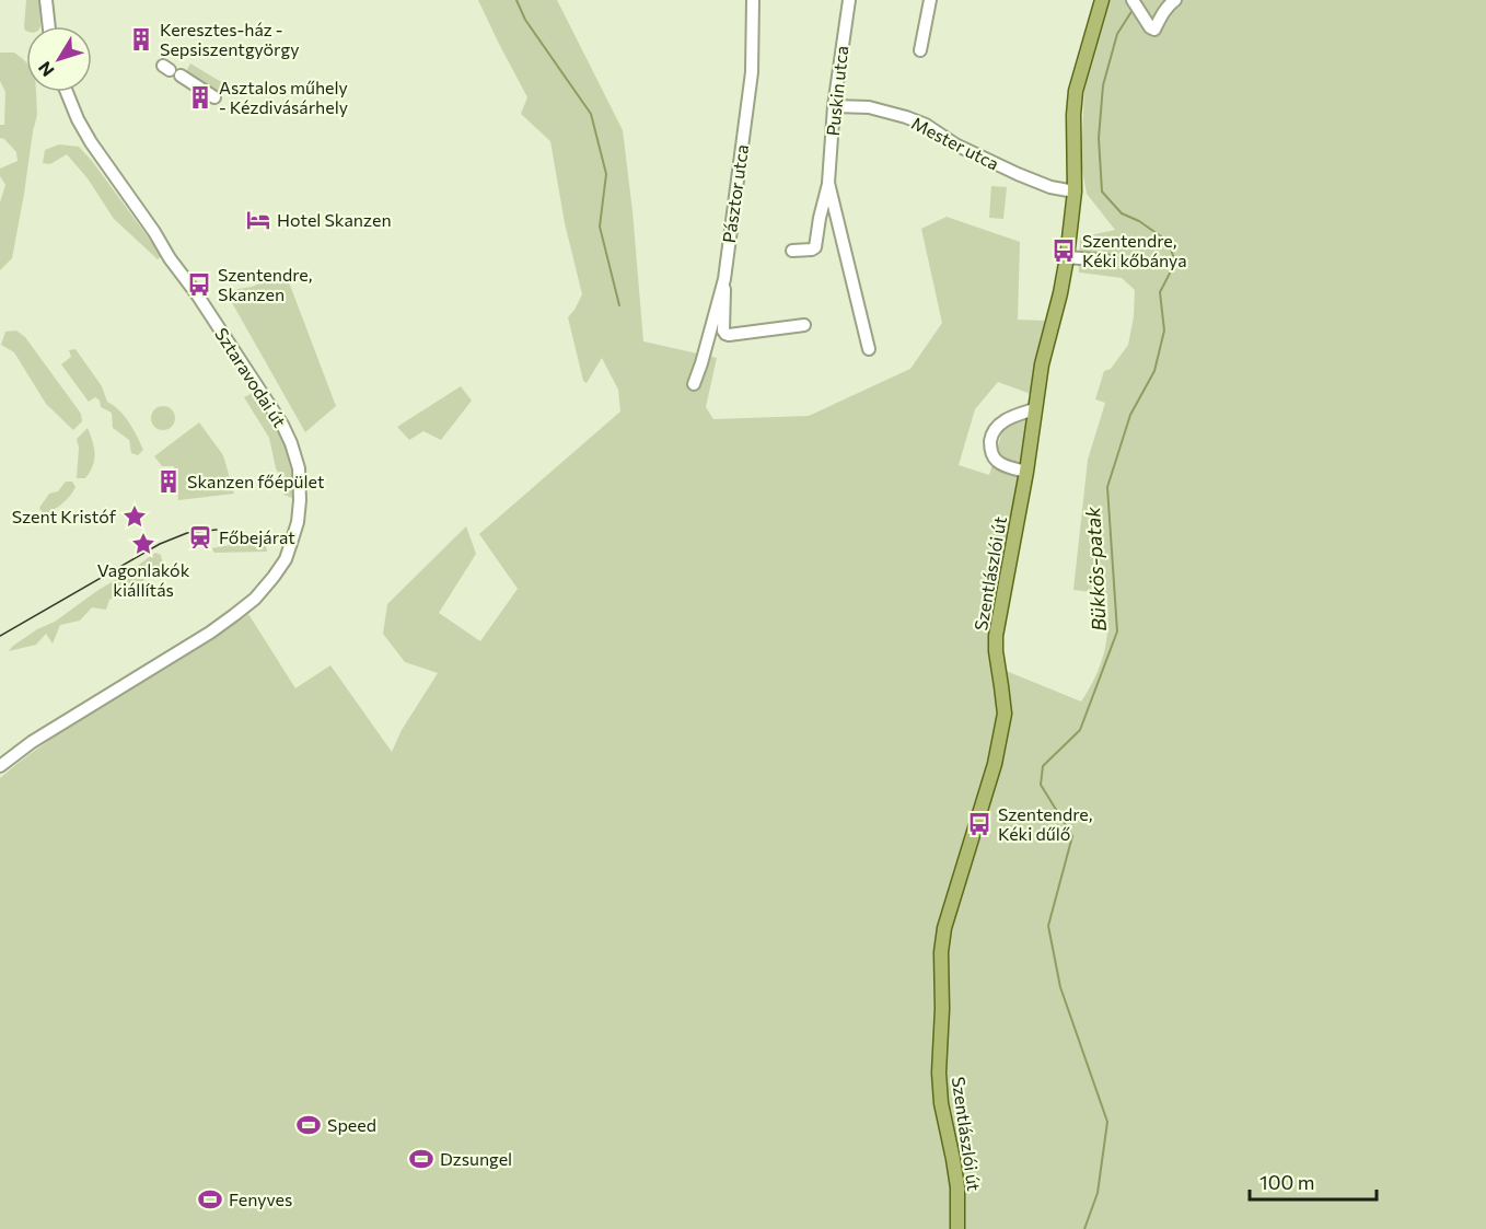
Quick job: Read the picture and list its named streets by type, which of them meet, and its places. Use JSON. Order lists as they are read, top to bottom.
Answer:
{
  "streets": {
    "main road": ["Szentlászlói út"],
    "street": [
      "Puskin utca",
      "Mester utca",
      "Pásztor utca",
      "Sztaravodai út"
    ]
  },
  "crossings": [
    ["Puskin utca", "Mester utca"],
    ["Mester utca", "Szentlászlói út"]
  ],
  "water": ["Bükkös-patak"],
  "places": {
    "building": ["Keresztes-ház - Sepsiszentgyörgy", "Asztalos műhely - Kézdivásárhely", "Skanzen főépület"],
    "hotel": ["Hotel Skanzen"],
    "bus stop": ["Szentendre, Kéki kőbánya", "Szentendre, Skanzen", "Szentendre, Kéki dűlő"],
    "place": ["Szent Kristóf", "Vagonlakók kiállítás"],
    "station": ["Főbejárat"],
    "sports": ["Speed", "Dzsungel", "Fenyves"]
  },
  "scale_bar": "100 m",
  "north": "bottom left"
}
